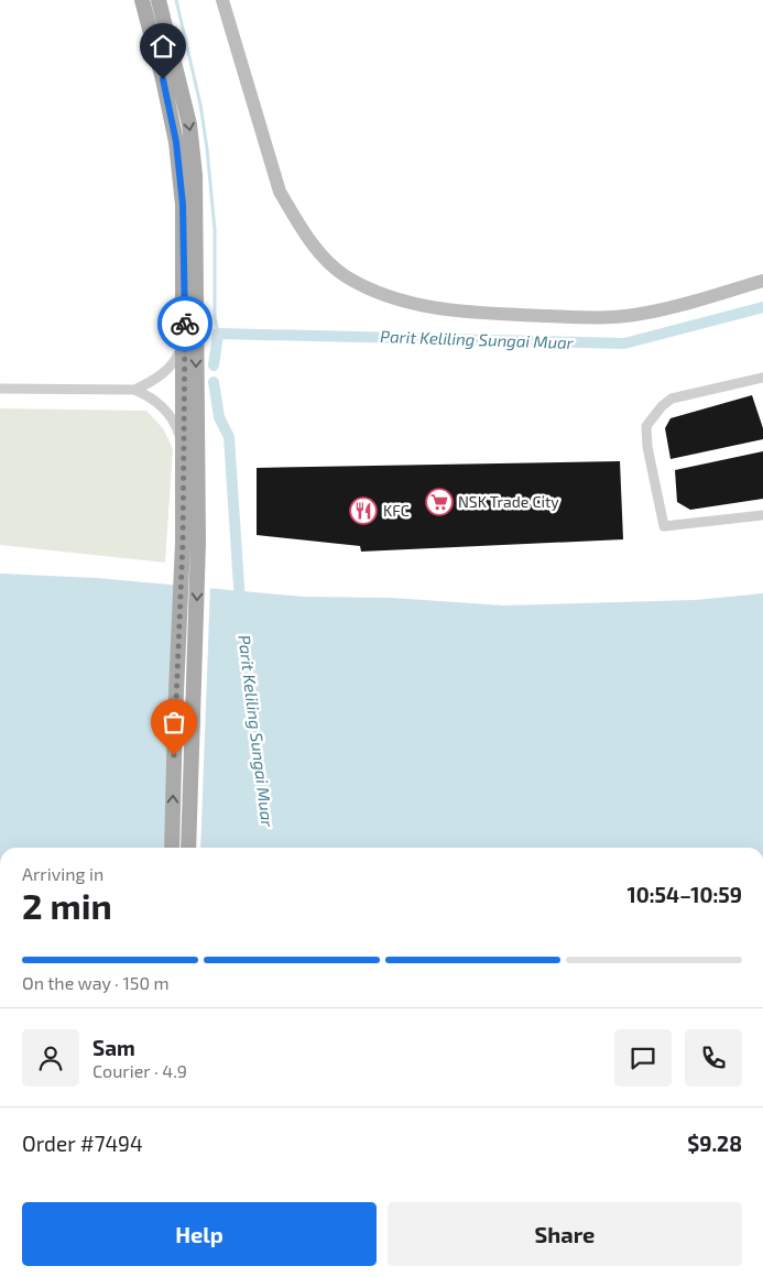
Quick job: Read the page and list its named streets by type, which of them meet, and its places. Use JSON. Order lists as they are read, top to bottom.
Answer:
{
  "water": ["Parit Keliling Sungai Muar"],
  "places": {
    "supermarket": ["NSK Trade City"],
    "restaurant": ["KFC"]
  },
  "page": {
    "heading": ["2 min", "Arriving in", "10:54–10:59"],
    "panel": [
      "Sam",
      "Courier · 4.9",
      "Order #7494",
      "$9.28"
    ],
    "bar": "On the way · 150 m",
    "buttons": ["Help", "Share"]
  }
}
